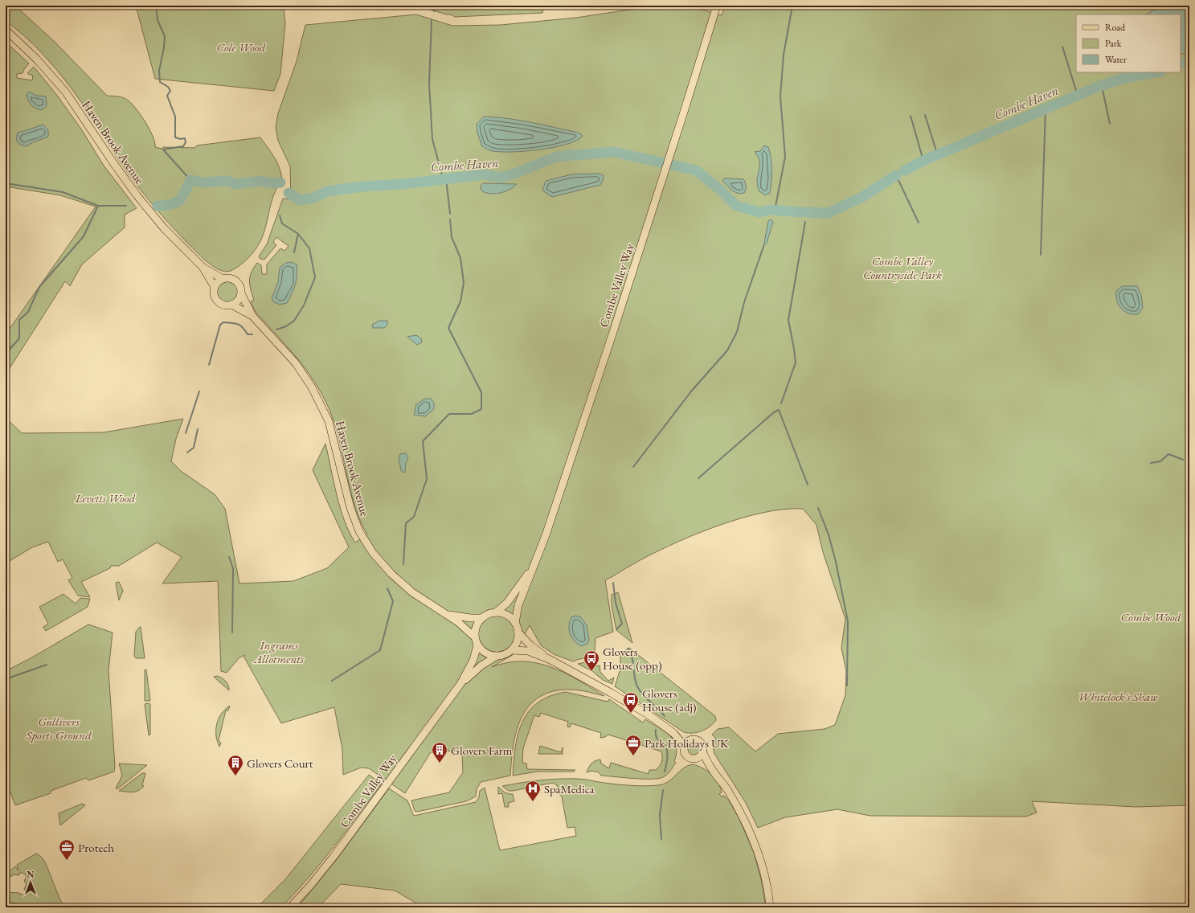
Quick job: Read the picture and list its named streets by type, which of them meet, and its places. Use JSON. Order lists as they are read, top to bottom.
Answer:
{
  "streets": {
    "main road": ["Haven Brook Avenue", "Combe Valley Way"]
  },
  "crossings": [
    ["Haven Brook Avenue", "Combe Valley Way"]
  ],
  "water": ["Combe Haven"],
  "parks": [
    "Cole Wood",
    "Combe Valley Countryside Park",
    "Levetts Wood",
    "Combe Wood",
    "Ingrams Allotments",
    "Whitelock's Shaw",
    "Gullivers Sports Ground"
  ],
  "places": {
    "bus stop": ["Glovers House (opp)", "Glovers House (adj)"],
    "office": ["Park Holidays UK", "Protech"],
    "building": ["Glovers Farm", "Glovers Court"],
    "hospital": ["SpaMedica"]
  },
  "legend": ["Road", "Park", "Water"],
  "north": "top"
}
